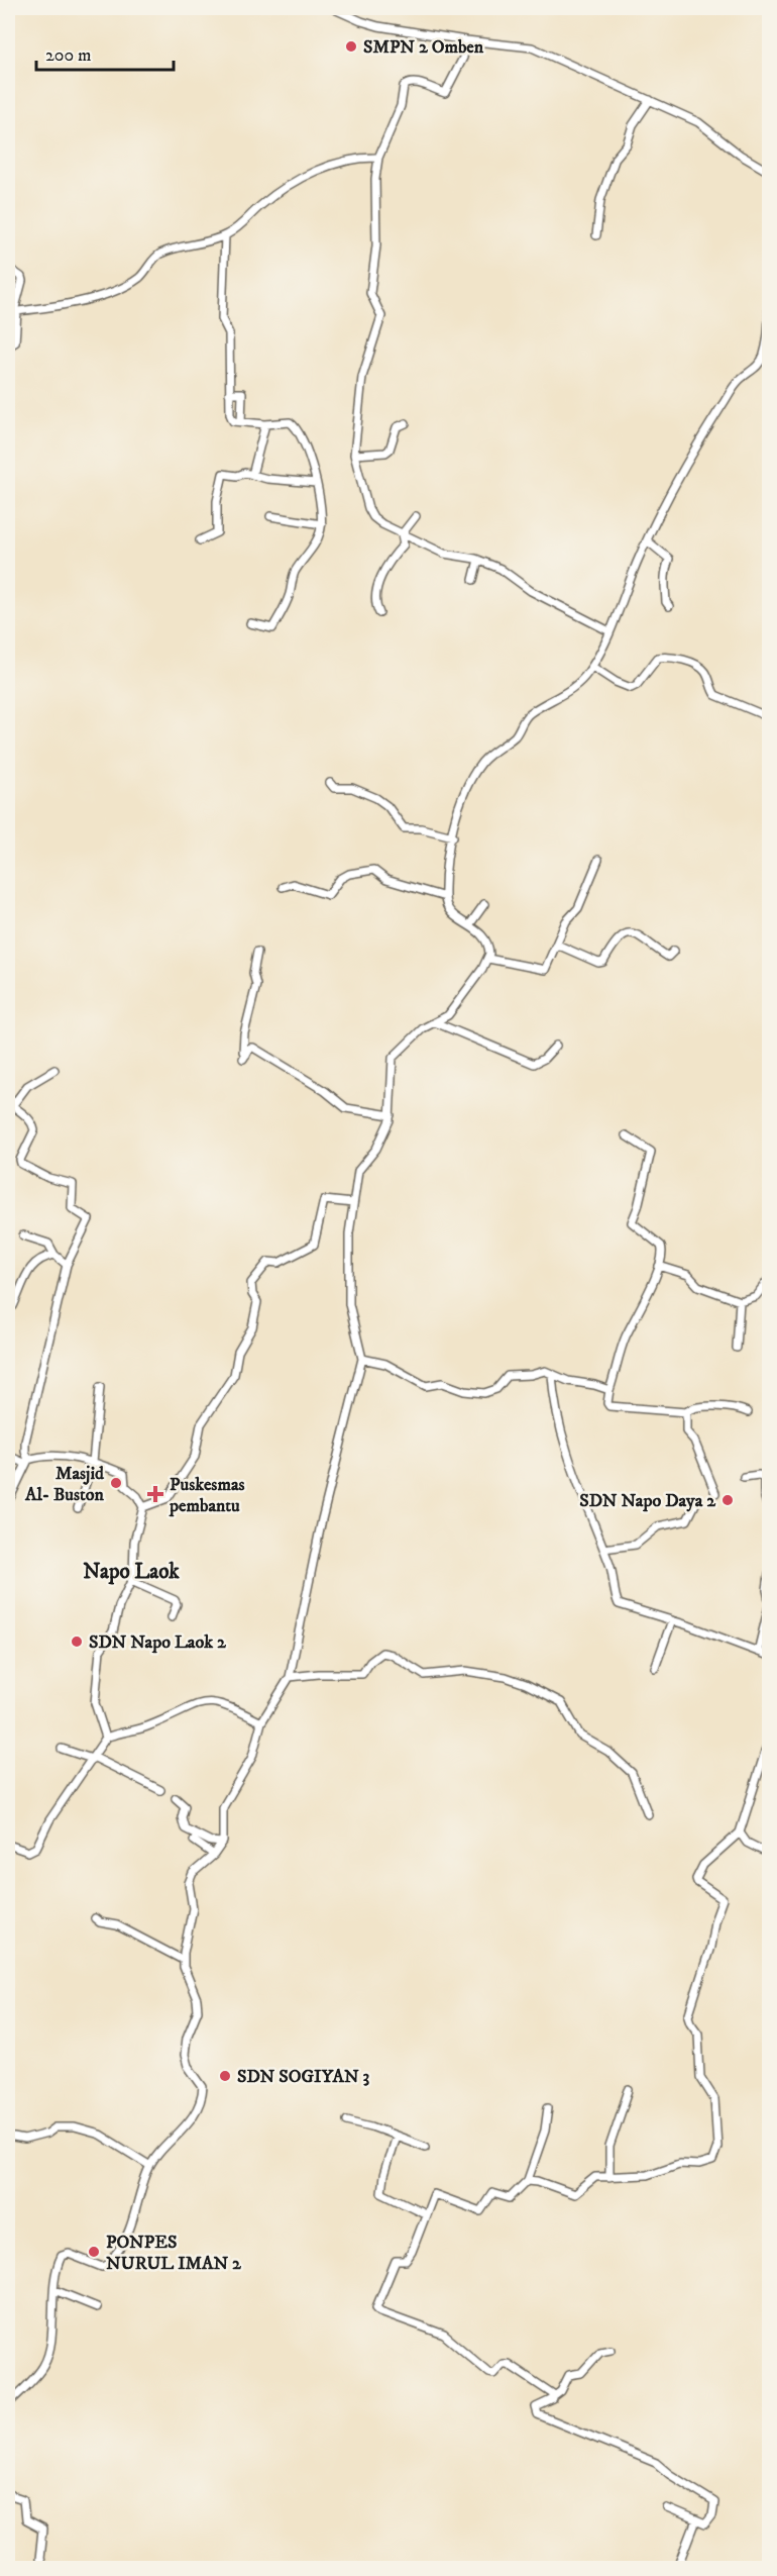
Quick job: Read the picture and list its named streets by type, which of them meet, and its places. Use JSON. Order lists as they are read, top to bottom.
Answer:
{
  "districts": ["Napo Laok"],
  "places": {
    "other": [
      "SMPN 2 Omben",
      "Masjid Al- Buston",
      "SDN Napo Daya 2",
      "SDN Napo Laok 2",
      "SDN SOGIYAN 3",
      "PONPES NURUL IMAN 2"
    ],
    "health": ["Puskesmas pembantu"]
  },
  "scale_bar": "200 m"
}
